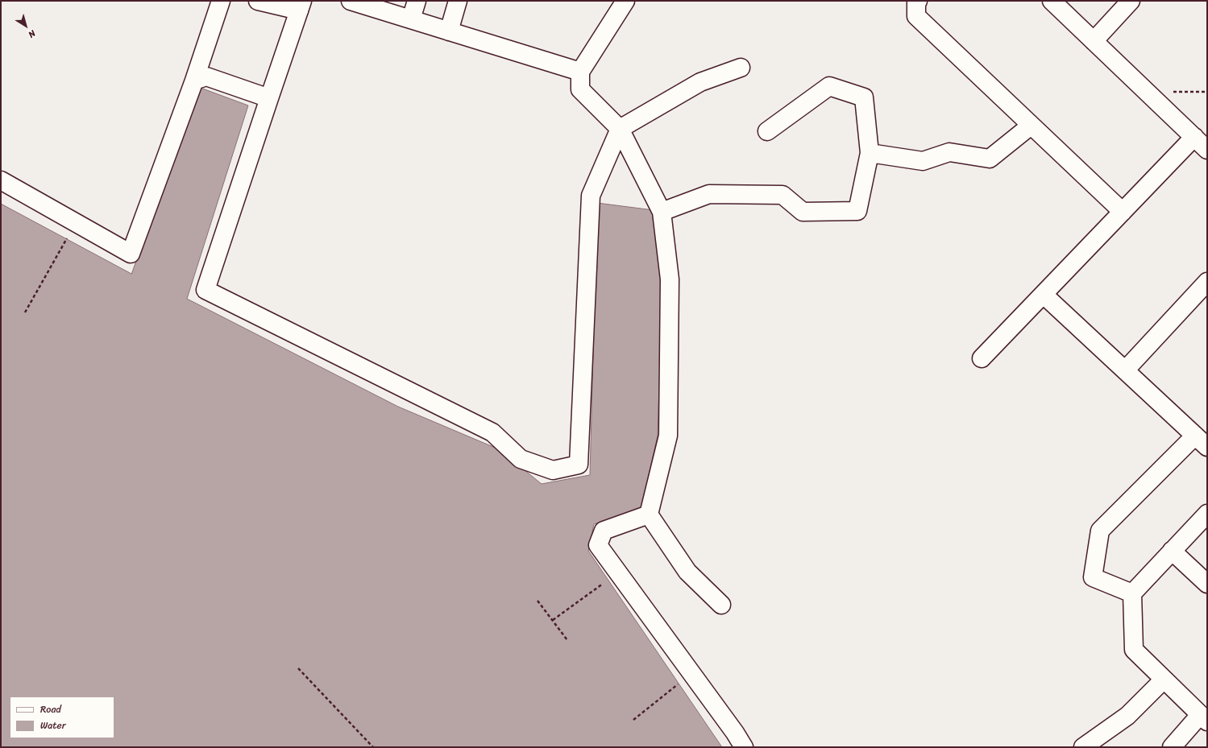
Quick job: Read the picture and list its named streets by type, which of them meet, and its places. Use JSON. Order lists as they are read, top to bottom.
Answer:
{
  "legend": ["Road", "Water"],
  "north": "bottom right"
}
